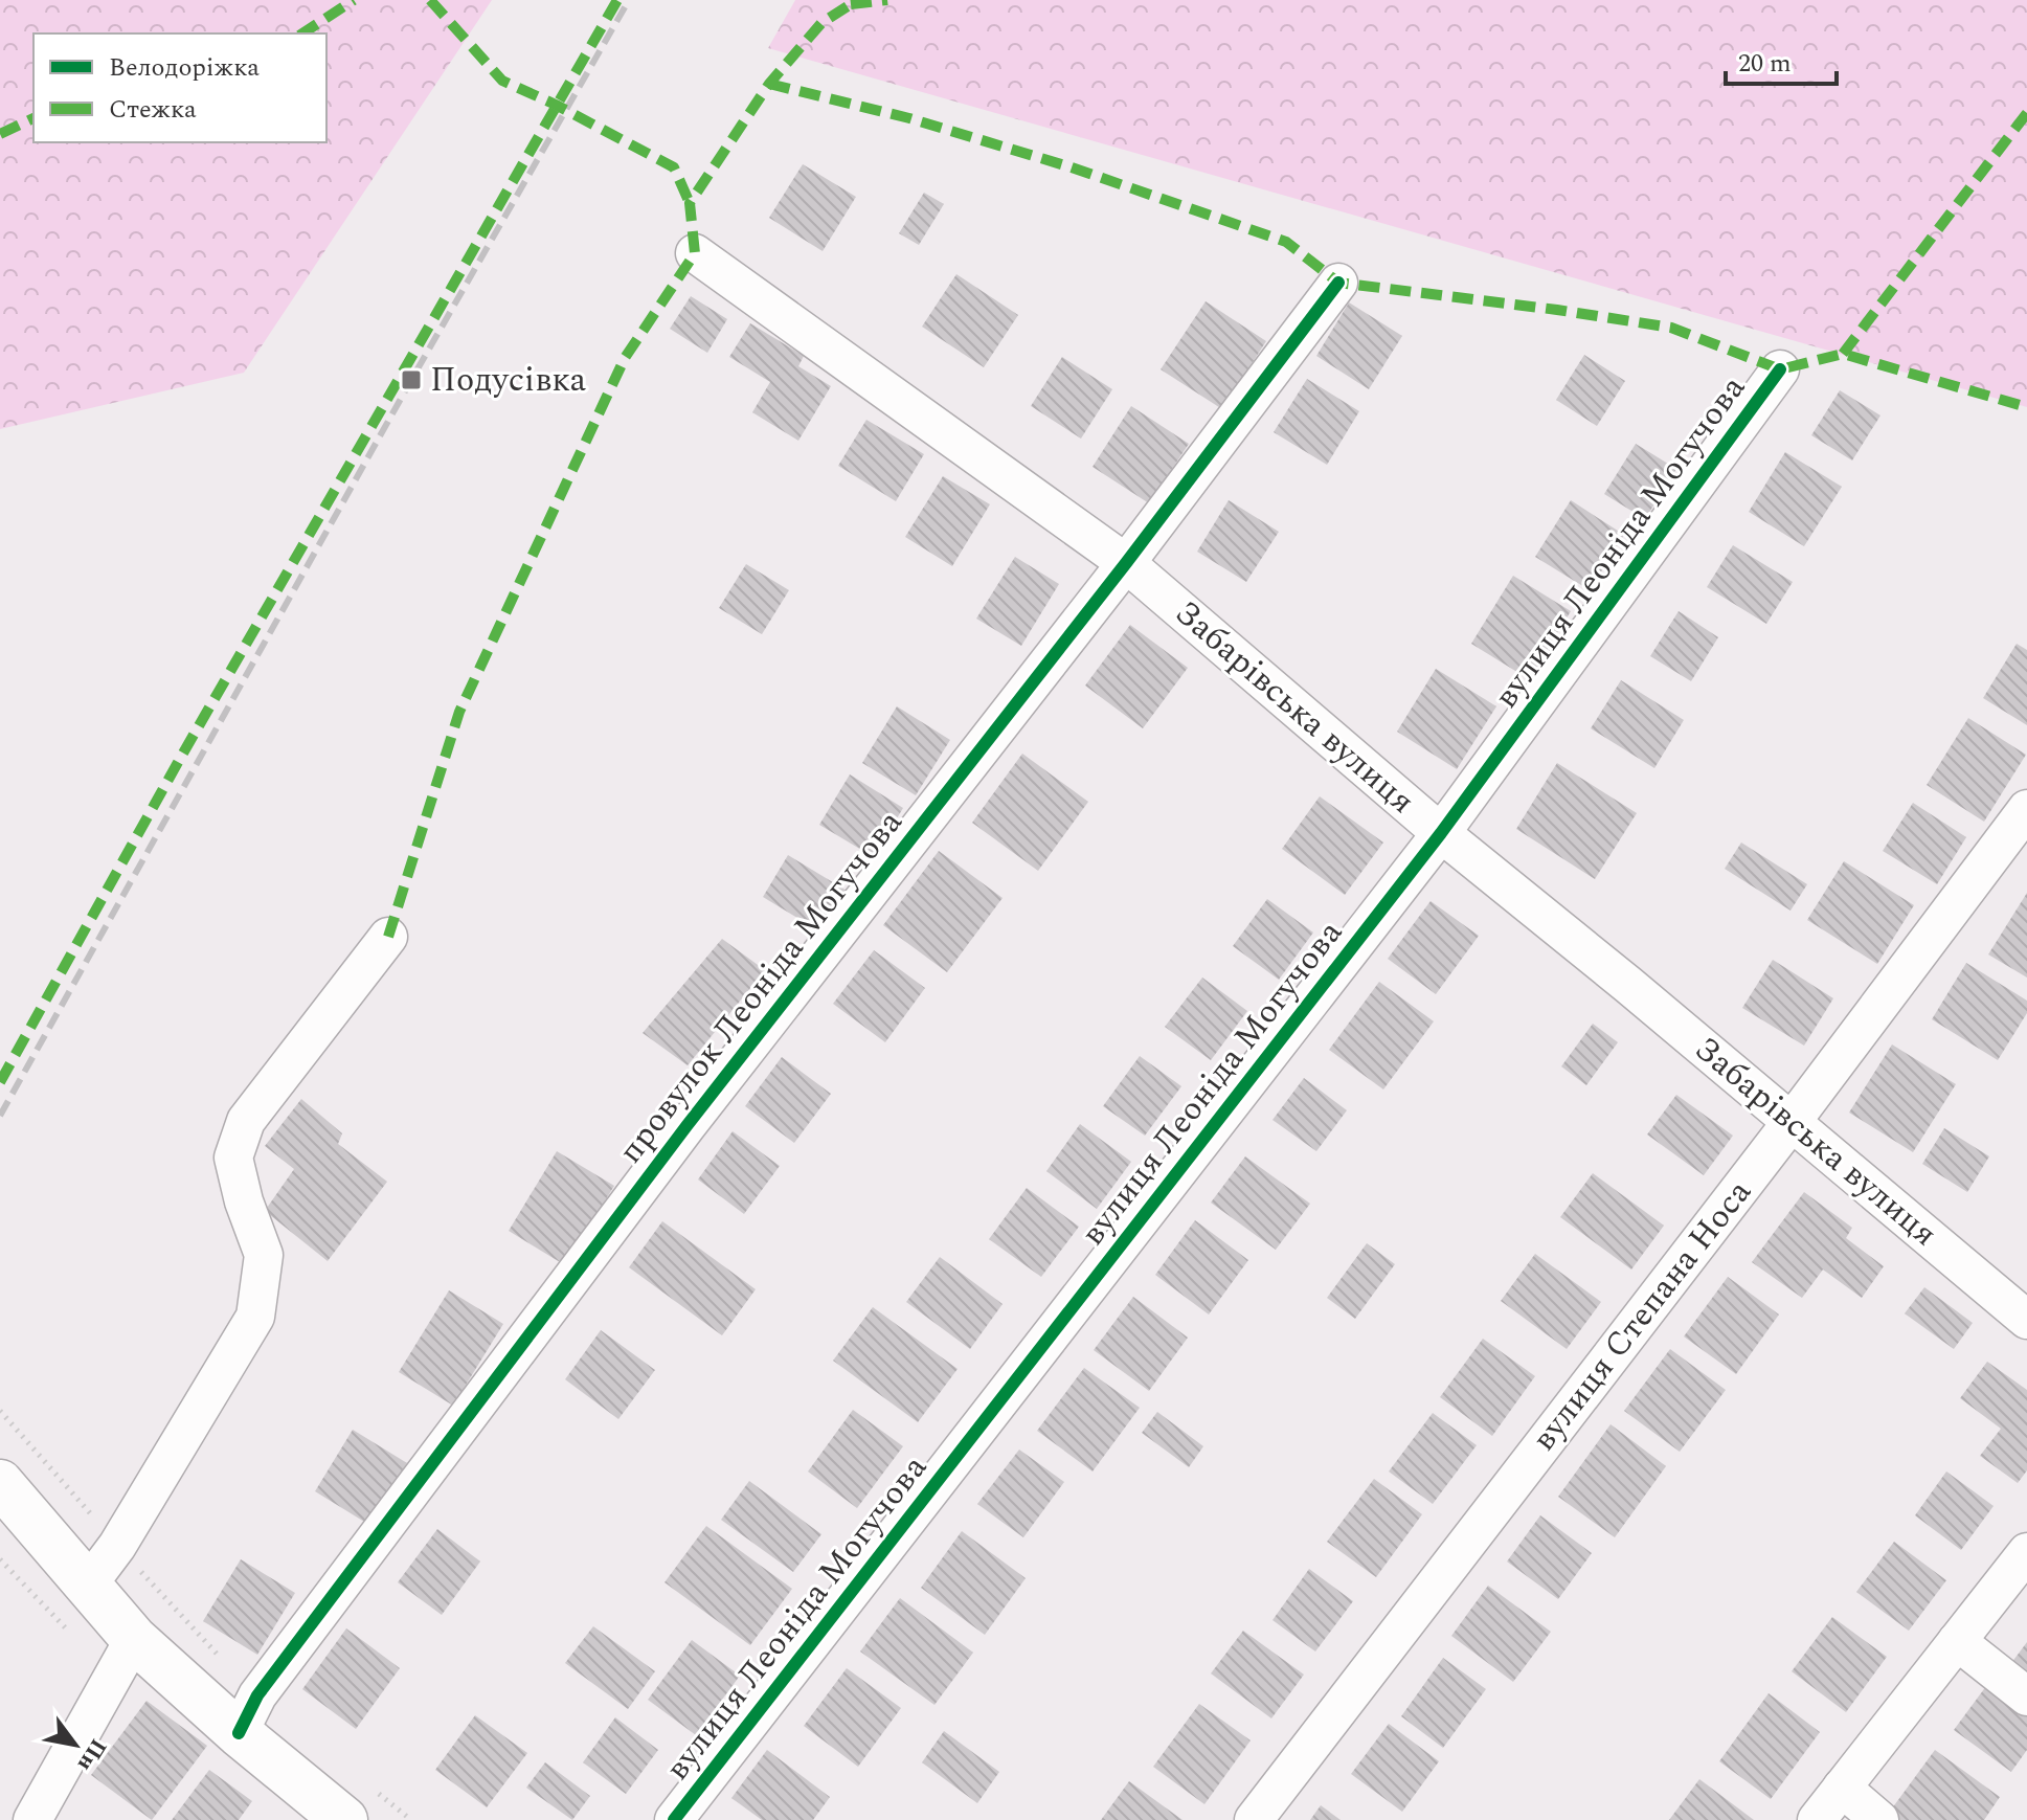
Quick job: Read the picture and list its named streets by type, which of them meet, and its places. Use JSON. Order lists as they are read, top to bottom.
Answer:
{
  "streets": {
    "street": [
      "вулиця Леоніда Могучова",
      "Забарівська вулиця",
      "провулок Леоніда Могучова",
      "вулиця Степана Носа"
    ]
  },
  "crossings": [
    ["вулиця Леоніда Могучова", "Забарівська вулиця"],
    ["Забарівська вулиця", "провулок Леоніда Могучова"],
    ["Забарівська вулиця", "вулиця Степана Носа"]
  ],
  "places": {
    "transit": ["Подусівка"]
  },
  "legend": ["Велодоріжка", "Стежка"],
  "scale_bar": "20 m",
  "north": "bottom right"
}
